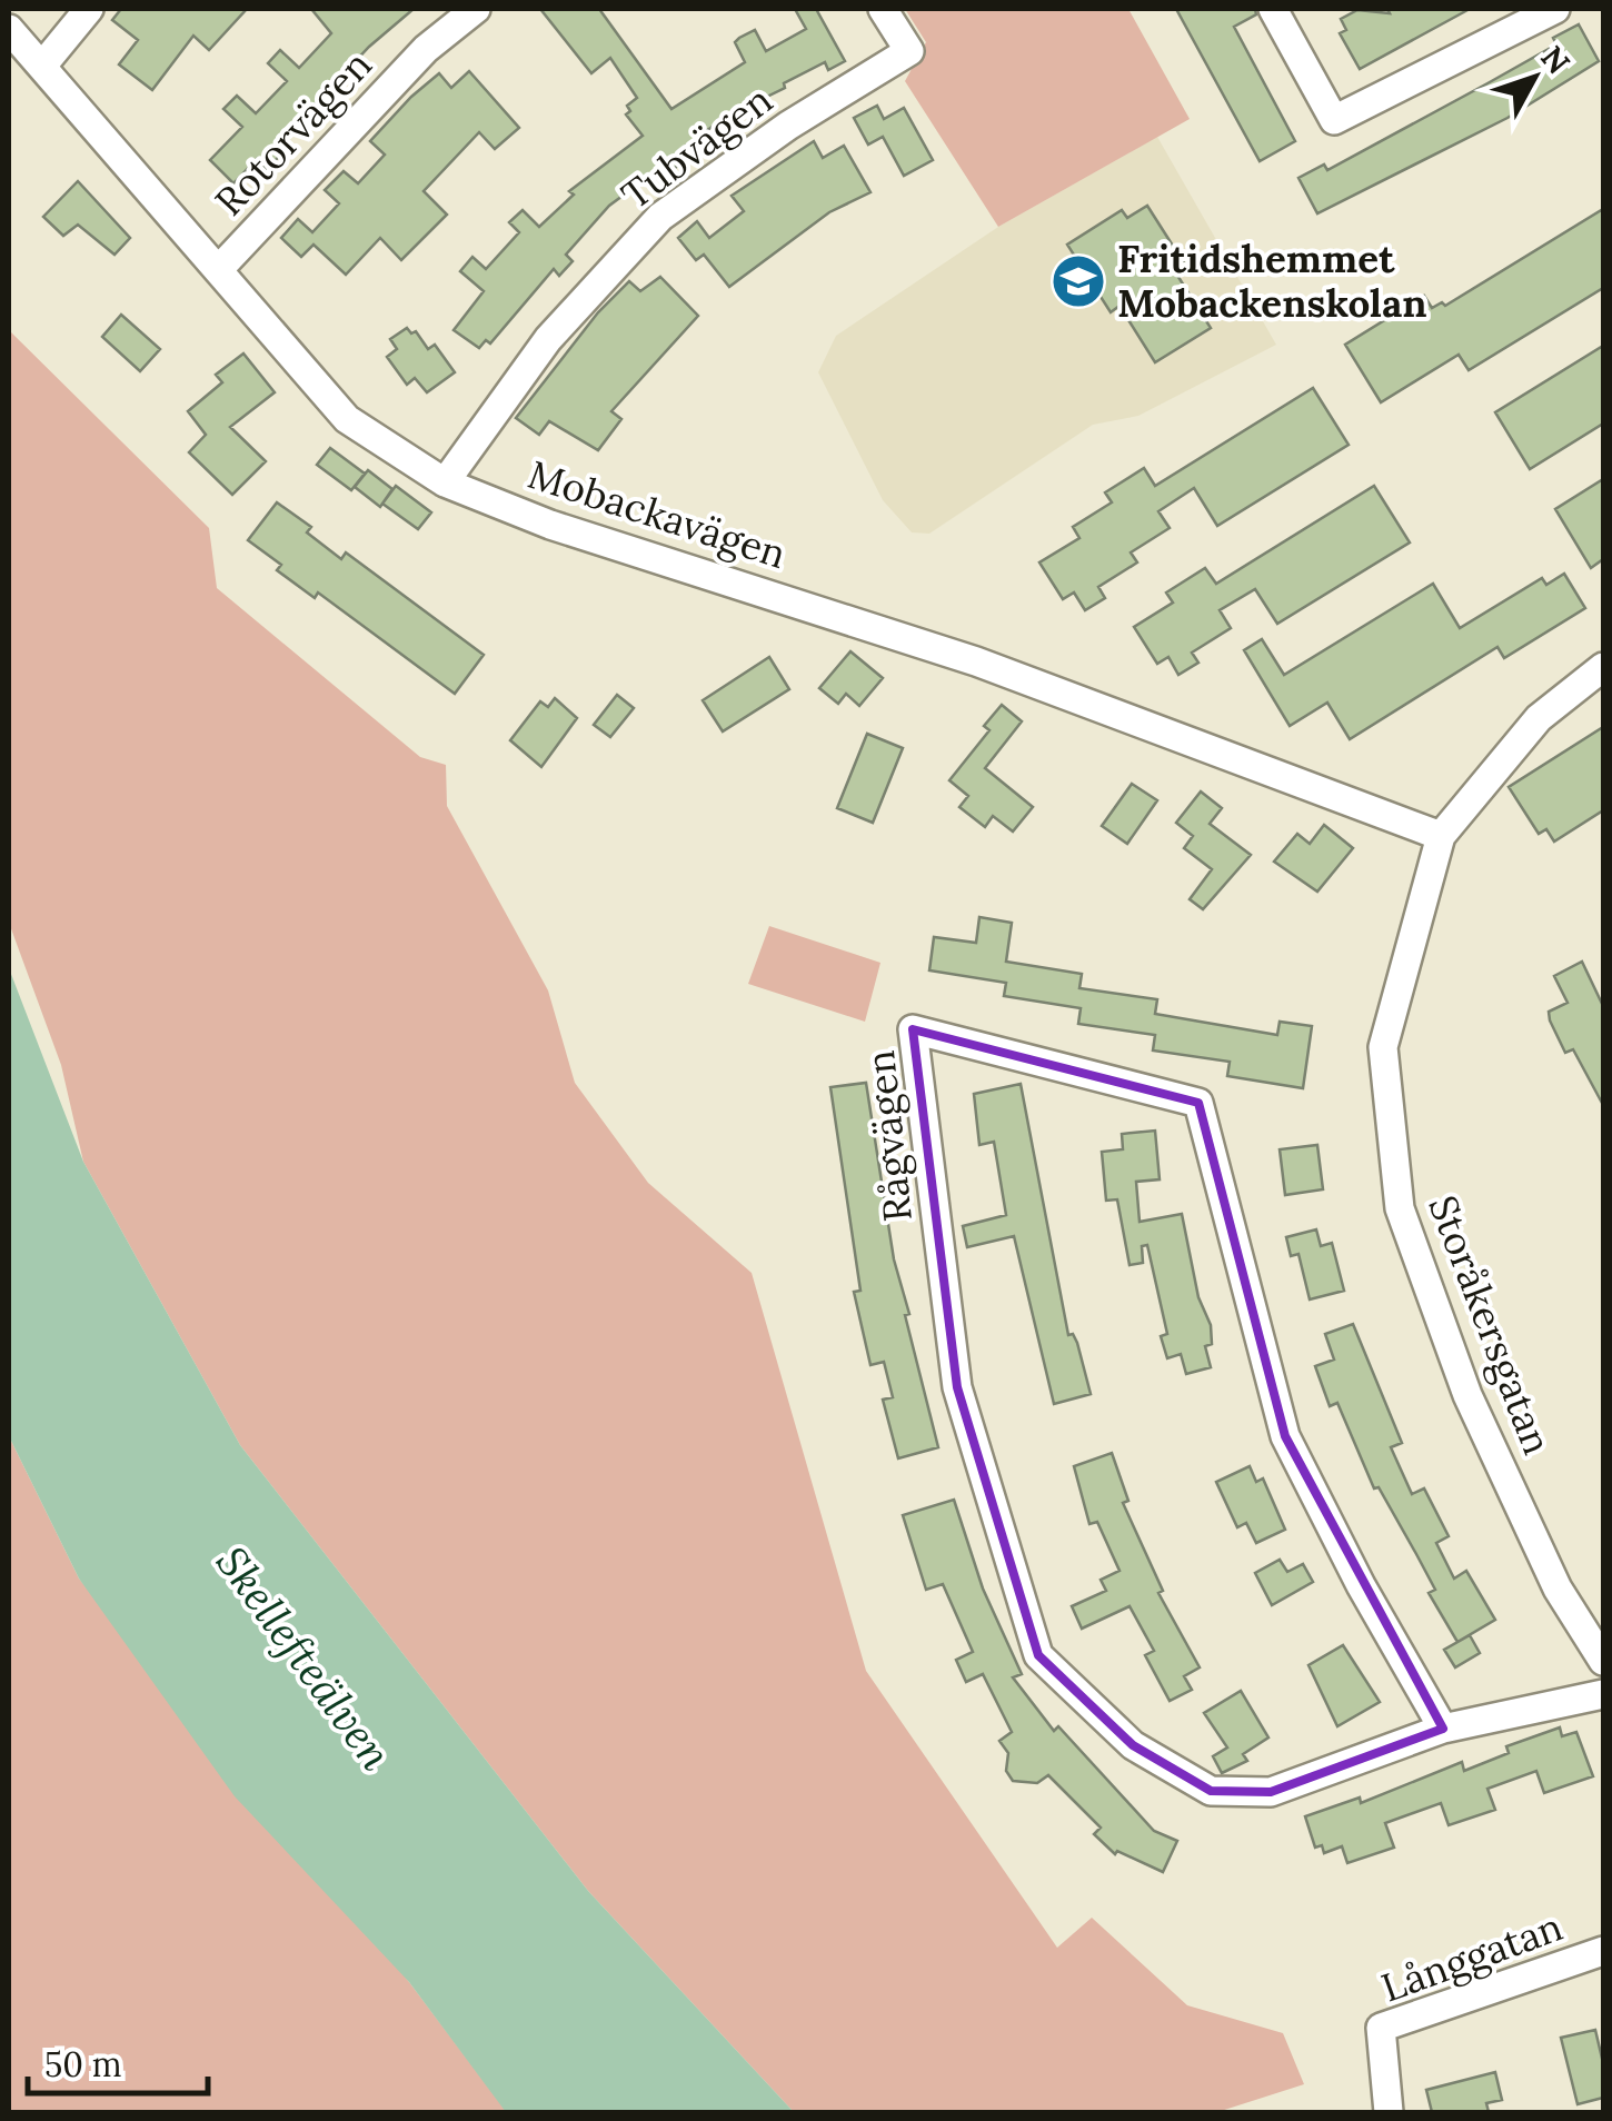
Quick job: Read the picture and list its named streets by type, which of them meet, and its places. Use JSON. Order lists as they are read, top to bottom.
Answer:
{
  "streets": {
    "street": [
      "Rotorvägen",
      "Tubvägen",
      "Mobackavägen",
      "Rågvägen",
      "Storåkersgatan",
      "Långgatan"
    ]
  },
  "crossings": [
    ["Rotorvägen", "Mobackavägen"],
    ["Tubvägen", "Mobackavägen"],
    ["Mobackavägen", "Storåkersgatan"]
  ],
  "water": ["Skellefteälven"],
  "places": {
    "school or university": ["Fritidshemmet Mobackenskolan"]
  },
  "scale_bar": "50 m",
  "north": "top right"
}
